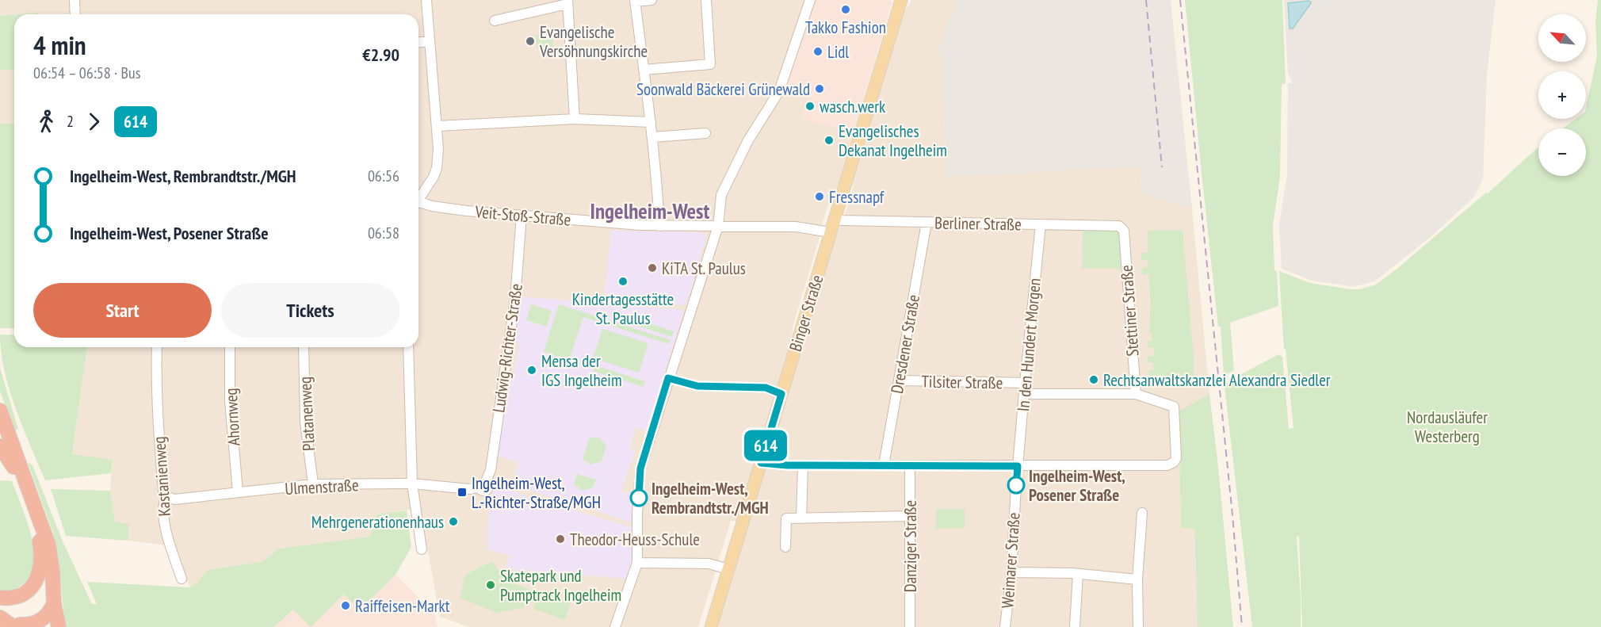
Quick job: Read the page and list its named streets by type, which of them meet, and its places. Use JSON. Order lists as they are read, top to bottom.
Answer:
{
  "streets": {
    "main road": ["Binger Straße"],
    "street": [
      "Veit-Stoß-Straße",
      "Berliner Straße",
      "Stettiner Straße",
      "Dresdener Straße",
      "In den Hundert Morgen",
      "Ludwig-Richter-Straße",
      "Tilsiter Straße",
      "Platanenweg",
      "Ahornweg",
      "Kastanienweg",
      "Ulmenstraße",
      "Danziger Straße",
      "Weimarer Straße"
    ]
  },
  "crossings": [
    ["Veit-Stoß-Straße", "Binger Straße"],
    ["Veit-Stoß-Straße", "Ludwig-Richter-Straße"],
    ["Berliner Straße", "Stettiner Straße"],
    ["Berliner Straße", "Binger Straße"],
    ["Berliner Straße", "Dresdener Straße"],
    ["Berliner Straße", "In den Hundert Morgen"],
    ["Dresdener Straße", "Tilsiter Straße"],
    ["In den Hundert Morgen", "Tilsiter Straße"],
    ["In den Hundert Morgen", "Weimarer Straße"],
    ["Ludwig-Richter-Straße", "Ulmenstraße"],
    ["Platanenweg", "Ulmenstraße"],
    ["Ahornweg", "Ulmenstraße"],
    ["Kastanienweg", "Ulmenstraße"]
  ],
  "districts": ["Ingelheim-West"],
  "parks": ["Nordausläufer Westerberg"],
  "places": {
    "other": [
      "Takko Fashion",
      "Evangelische Versöhnungskirche",
      "Lidl",
      "Soonwald Bäckerei Grünewald",
      "wasch.werk",
      "Evangelisches Dekanat Ingelheim",
      "Fressnapf",
      "KiTA St. Paulus",
      "Kindertagesstätte St. Paulus",
      "Mensa der IGS Ingelheim",
      "Rechtsanwaltskanzlei Alexandra Siedler",
      "Ingelheim-West, Posener Straße",
      "Ingelheim-West, Rembrandtstr./MGH",
      "Mehrgenerationenhaus",
      "Theodor-Heuss-Schule",
      "Skatepark und Pumptrack Ingelheim",
      "Raiffeisen-Markt"
    ],
    "transit": ["Ingelheim-West, L.-Richter-Straße/MGH"]
  },
  "lines": ["bus line 614"],
  "north": "top left",
  "page": {
    "on_map": "614",
    "map_buttons": ["+", "−"],
    "heading": ["4 min", "06:54 – 06:58 · Bus", "€2.90"],
    "legs": ["2", "614"],
    "list": [
      {
        "name": "Ingelheim-West, Rembrandtstr./MGH",
        "value": "06:56"
      },
      {
        "name": "Ingelheim-West, Posener Straße",
        "value": "06:58"
      }
    ],
    "buttons": ["Start", "Tickets"]
  }
}
